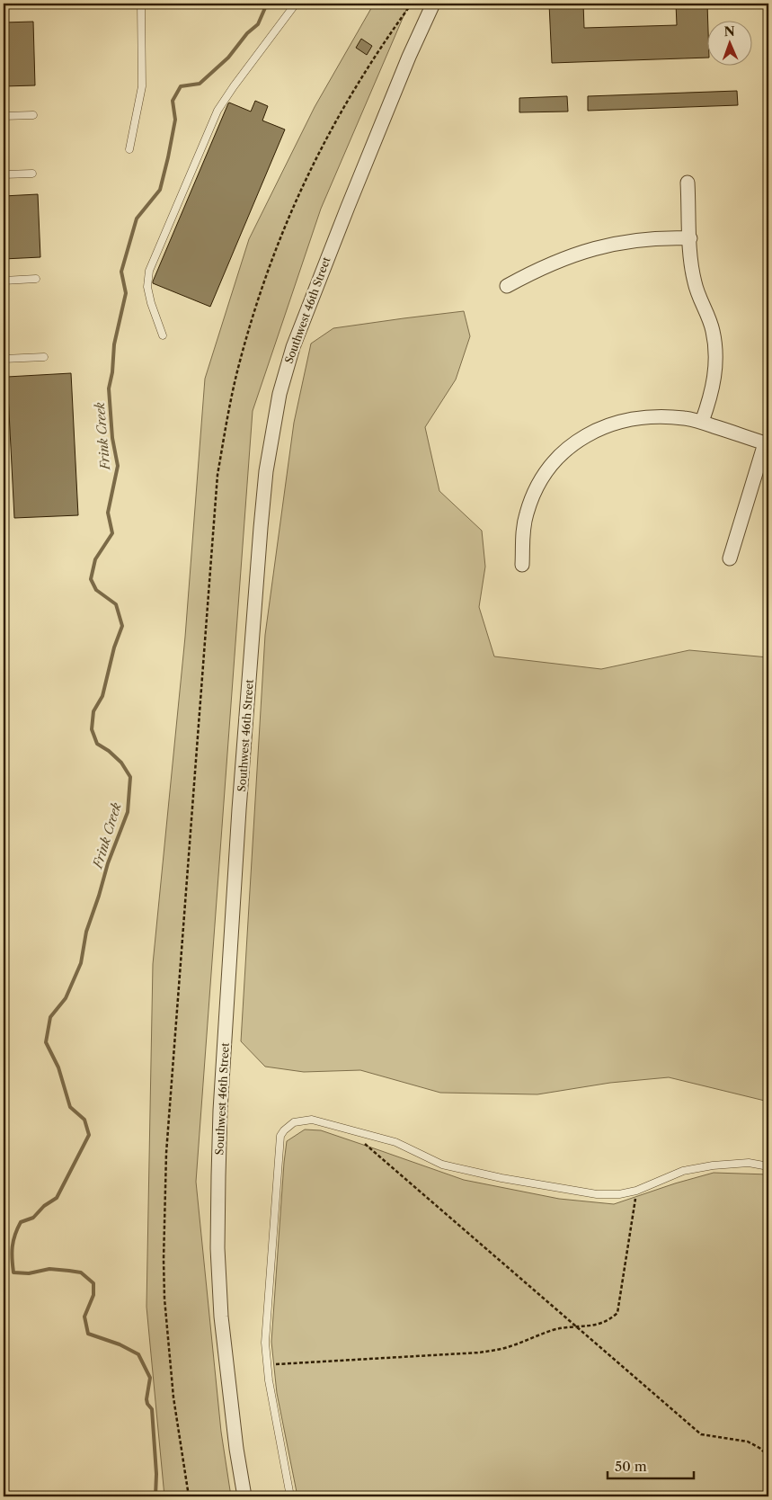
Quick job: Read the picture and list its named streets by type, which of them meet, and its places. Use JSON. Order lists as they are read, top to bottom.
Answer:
{
  "streets": {
    "street": ["Southwest 46th Street"]
  },
  "water": ["Frink Creek"],
  "scale_bar": "50 m",
  "north": "top"
}
